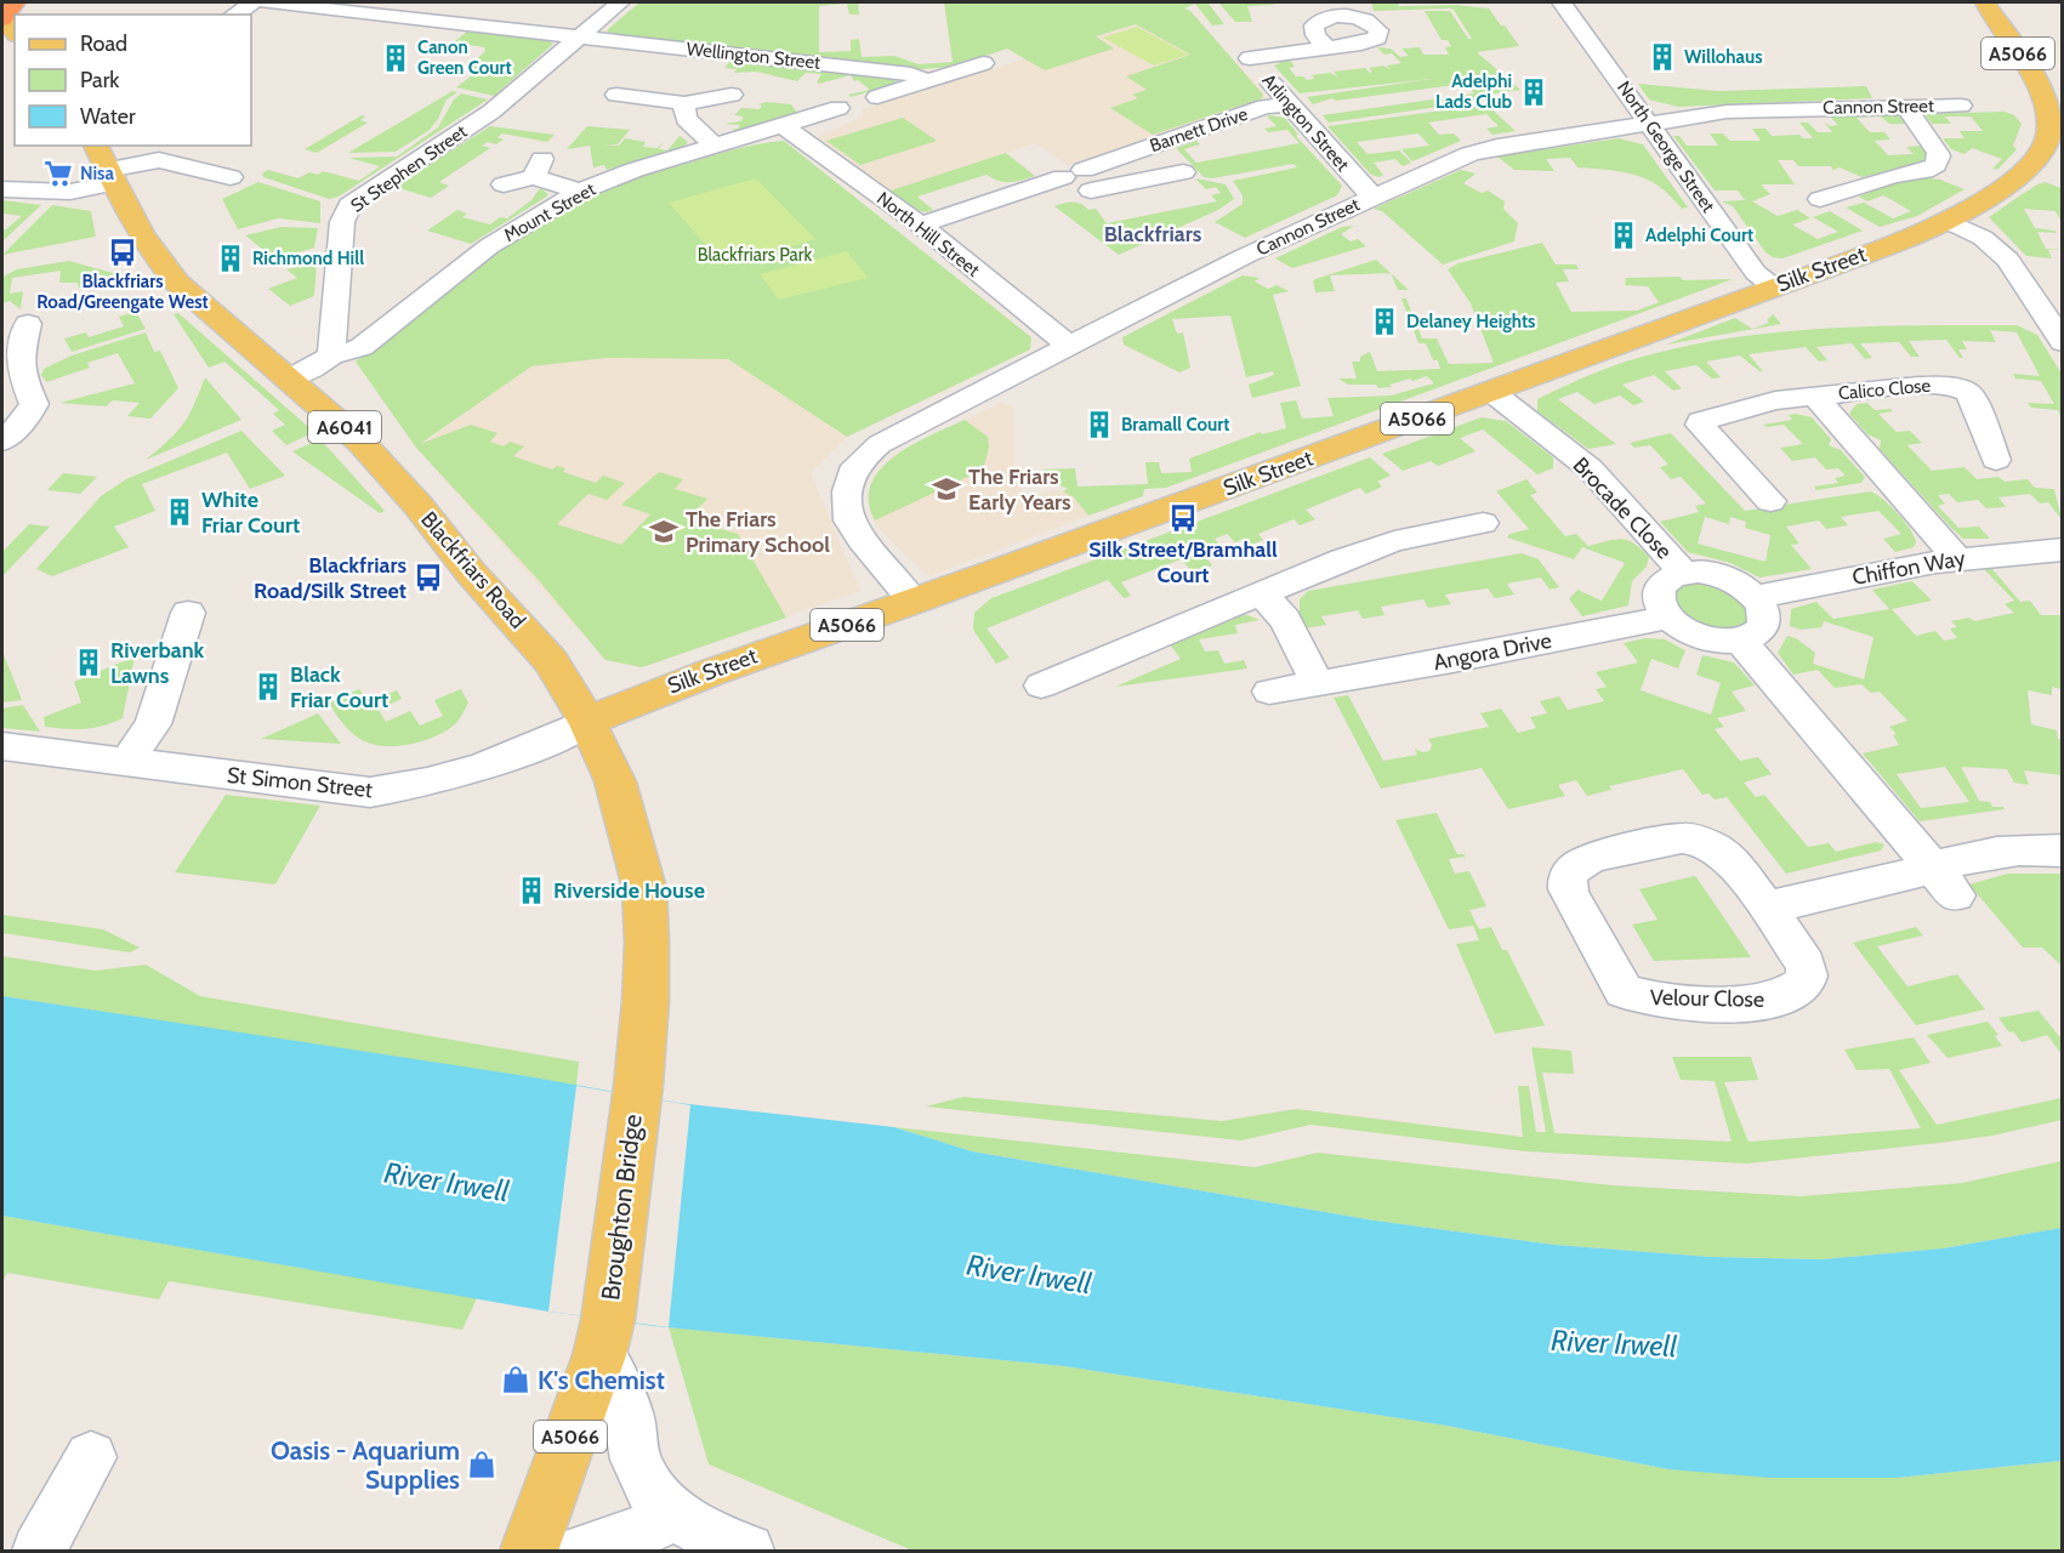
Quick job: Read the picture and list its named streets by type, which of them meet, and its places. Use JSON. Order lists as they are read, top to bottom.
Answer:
{
  "streets": {
    "main road": [
      "A5066",
      "Silk Street",
      "A6041",
      "Blackfriars Road",
      "Broughton Bridge"
    ],
    "street": [
      "Wellington Street",
      "Cannon Street",
      "Arlington Street",
      "Barnett Drive",
      "North George Street",
      "St Stephen Street",
      "Mount Street",
      "North Hill Street",
      "Calico Close",
      "Brocade Close",
      "Chiffon Way",
      "Angora Drive",
      "St Simon Street",
      "Velour Close"
    ]
  },
  "crossings": [
    ["A5066", "Silk Street"],
    ["A5066", "Broughton Bridge"],
    ["Wellington Street", "St Stephen Street"],
    ["Cannon Street", "Arlington Street"],
    ["Cannon Street", "North George Street"],
    ["Cannon Street", "North Hill Street"],
    ["Cannon Street", "Silk Street"],
    ["Arlington Street", "Barnett Drive"],
    ["North George Street", "Silk Street"],
    ["St Stephen Street", "Mount Street"],
    ["Mount Street", "North Hill Street"],
    ["Silk Street", "Brocade Close"],
    ["Silk Street", "Blackfriars Road"],
    ["Silk Street", "St Simon Street"],
    ["Calico Close", "Chiffon Way"],
    ["Brocade Close", "Chiffon Way"],
    ["Brocade Close", "Angora Drive"],
    ["Chiffon Way", "Angora Drive"],
    ["Blackfriars Road", "St Simon Street"],
    ["Blackfriars Road", "Broughton Bridge"]
  ],
  "districts": ["Blackfriars"],
  "water": ["River Irwell"],
  "parks": ["Blackfriars Park"],
  "places": {
    "building": [
      "Willohaus",
      "Canon Green Court",
      "Adelphi Lads Club",
      "Adelphi Court",
      "Richmond Hill",
      "Delaney Heights",
      "Bramall Court",
      "White Friar Court",
      "Riverbank Lawns",
      "Black Friar Court",
      "Riverside House"
    ],
    "supermarket": ["Nisa"],
    "bus stop": ["Blackfriars Road/Greengate West", "Silk Street/Bramhall Court", "Blackfriars Road/Silk Street"],
    "school or university": ["The Friars Early Years", "The Friars Primary School"],
    "shop": ["K's Chemist", "Oasis - Aquarium Supplies"]
  },
  "legend": ["Road", "Park", "Water"]
}
